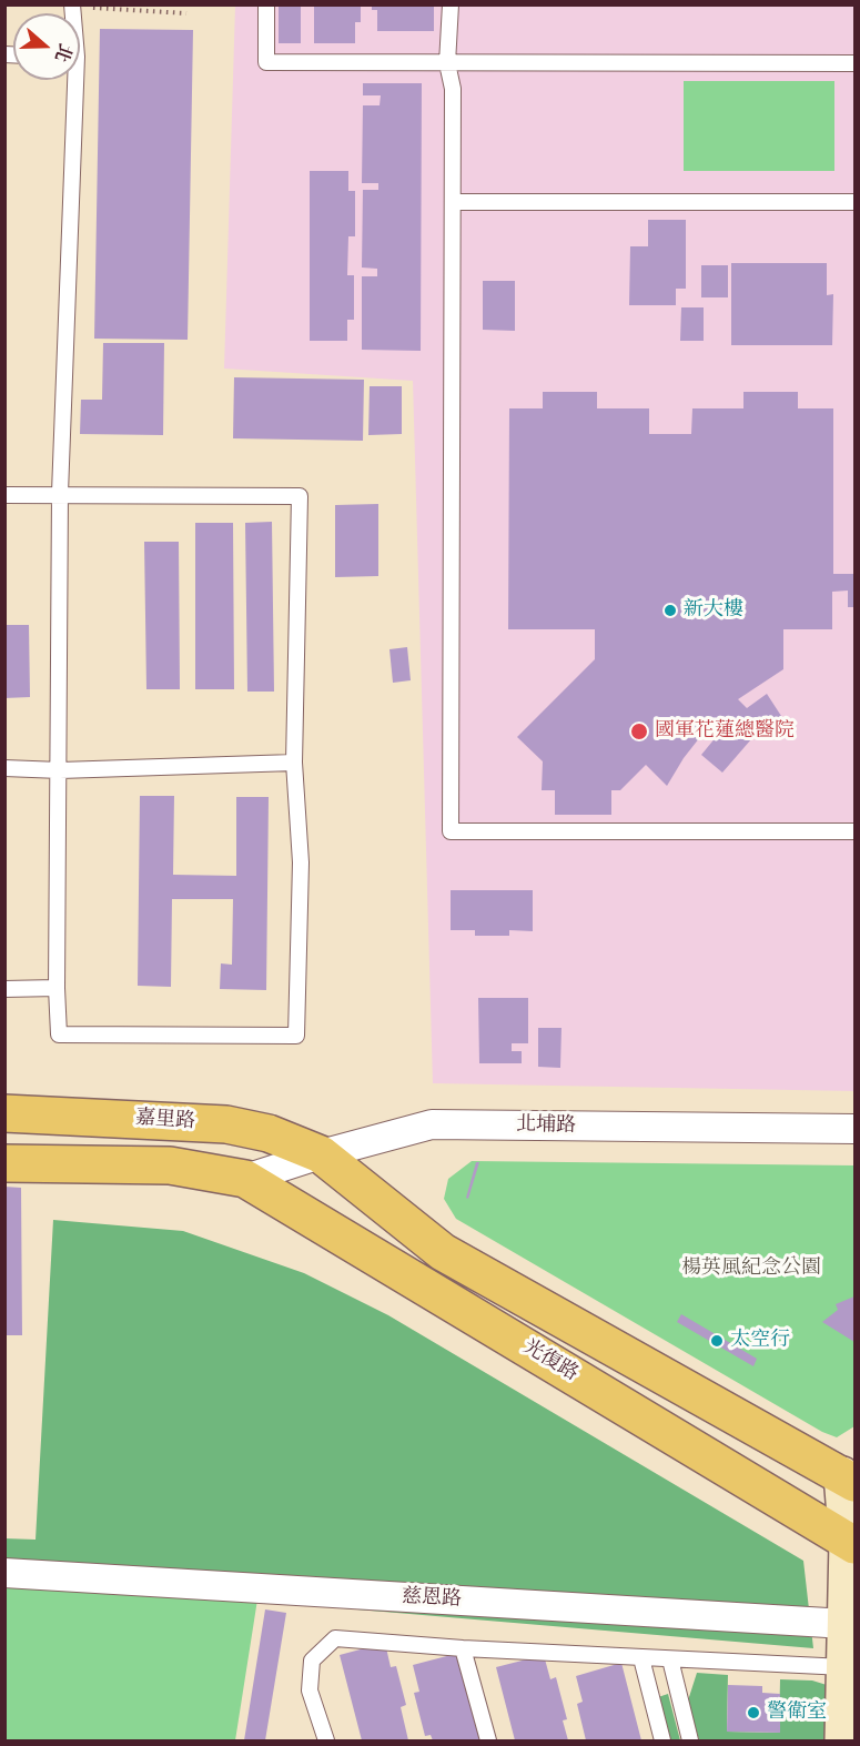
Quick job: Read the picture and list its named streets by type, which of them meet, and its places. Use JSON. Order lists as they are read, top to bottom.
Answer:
{
  "streets": {
    "main road": ["嘉里路", "光復路"],
    "street": ["北埔路", "慈恩路"]
  },
  "crossings": [
    ["嘉里路", "北埔路"],
    ["嘉里路", "光復路"],
    ["北埔路", "光復路"]
  ],
  "parks": ["楊英風紀念公園"],
  "places": [
    "新大樓",
    "國軍花蓮總醫院",
    "太空行",
    "警衛室"
  ],
  "north": "right"
}
